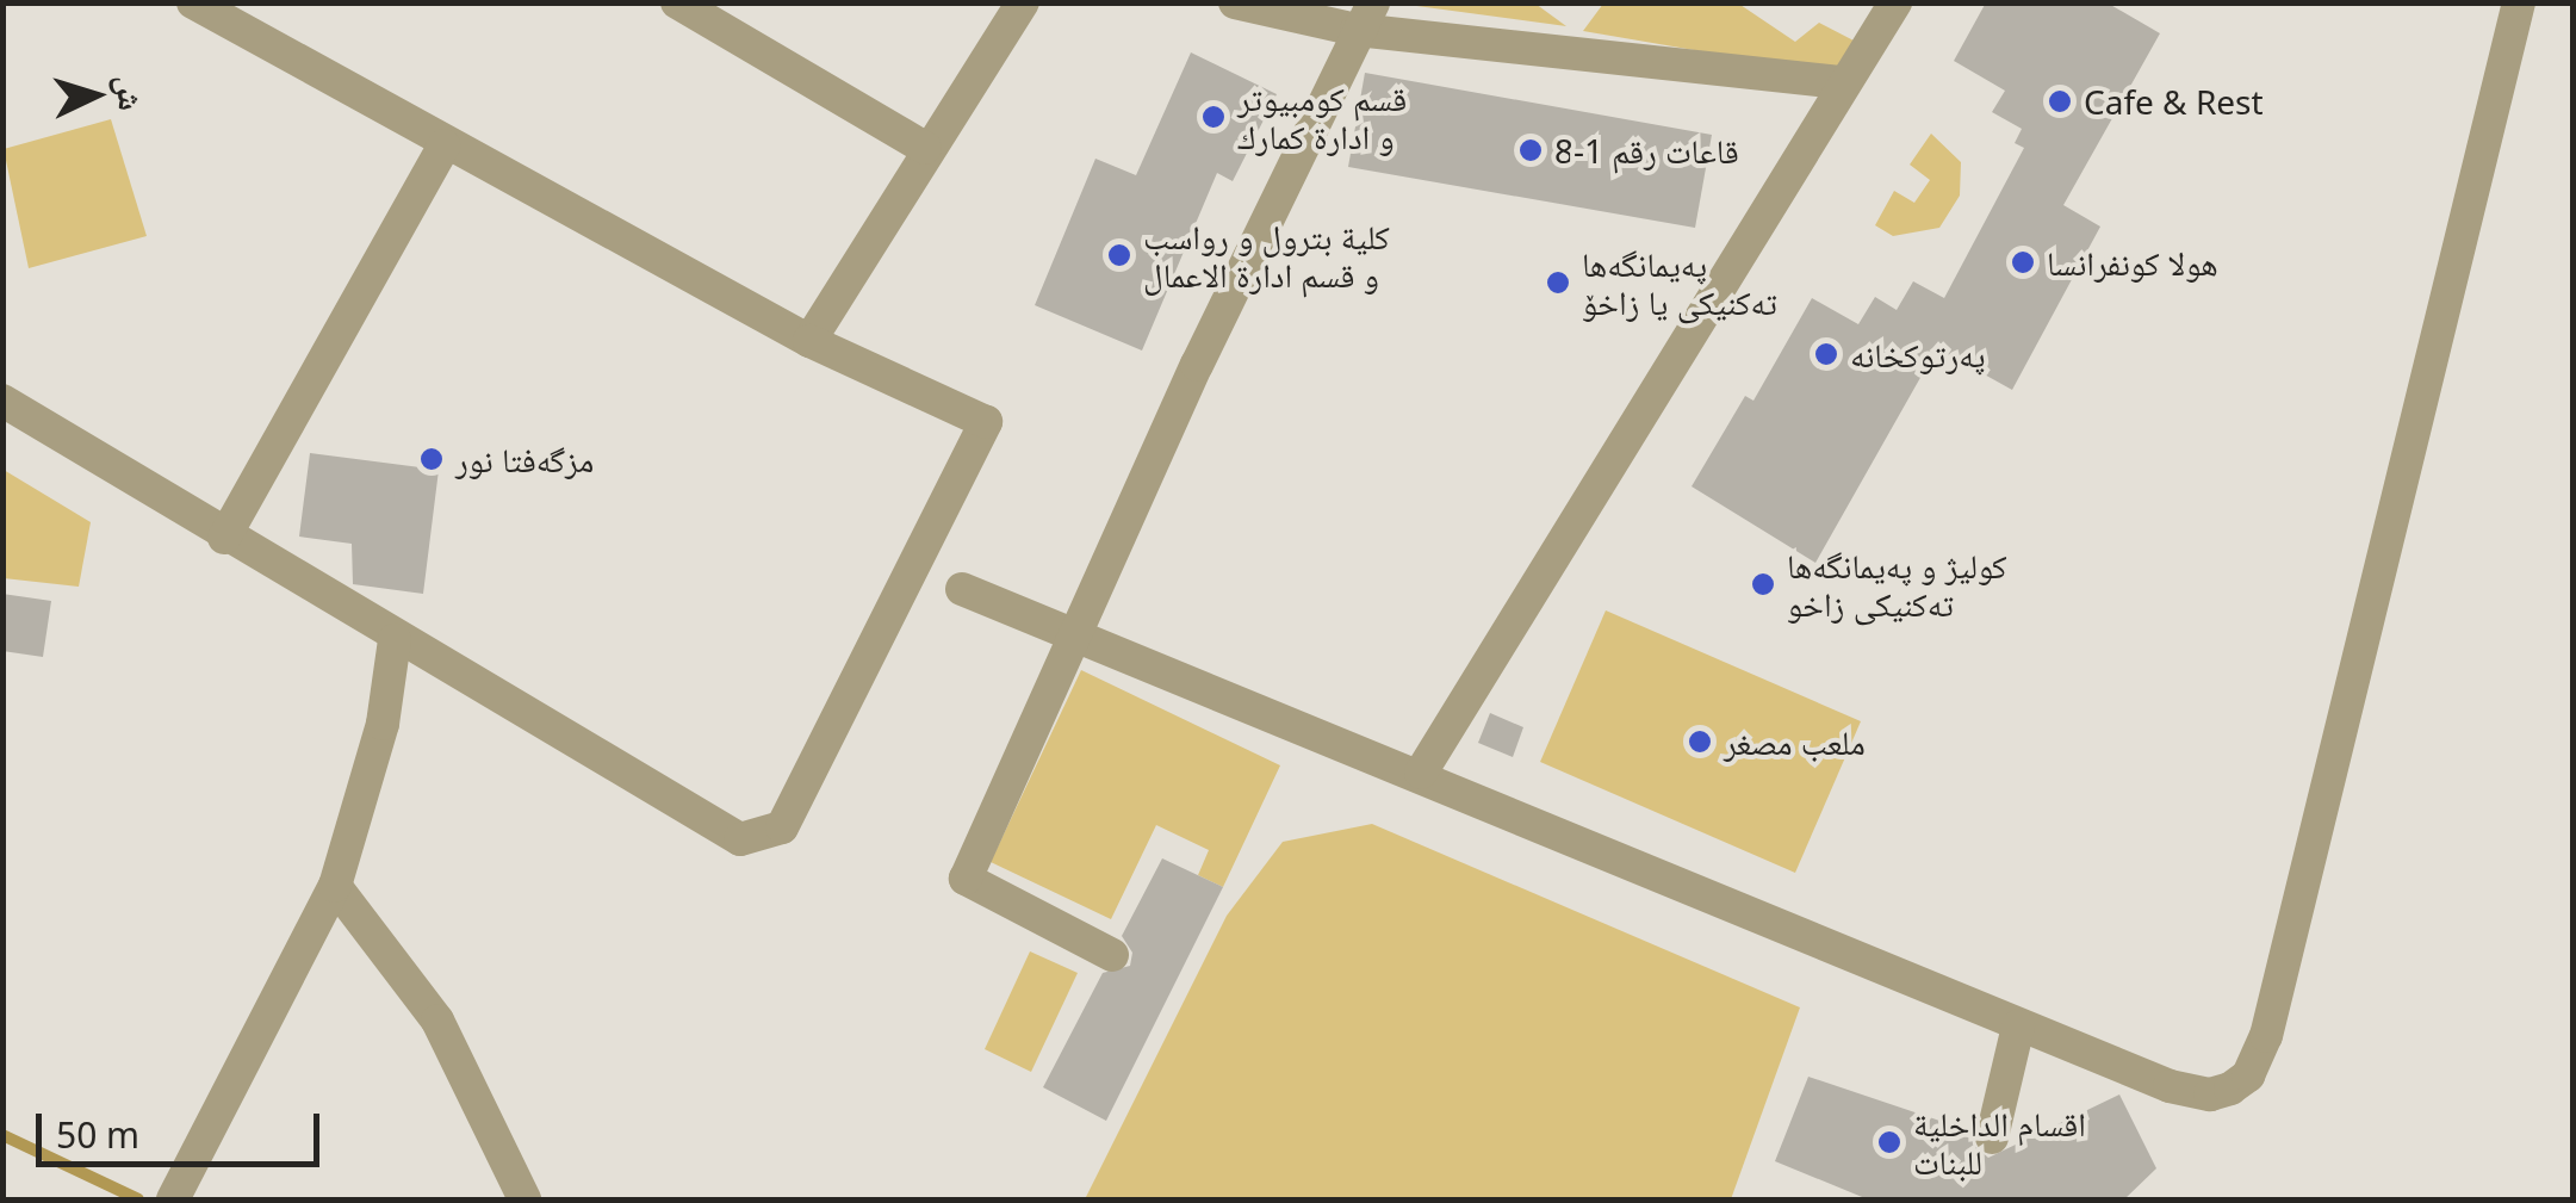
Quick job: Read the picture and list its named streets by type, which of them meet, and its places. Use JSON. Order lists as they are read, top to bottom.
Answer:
{
  "places": [
    "Cafe & Rest",
    "قسم کومبیوتر و ادارة كمارك",
    "قاعات رقم 1-8",
    "كلية بترول و رواسب و قسم ادارة الاعمال",
    "هولا كونفرانسا",
    "پەیمانگەها تەکنیکی یا زاخۆ",
    "په‌رتوكخانه‌",
    "مزگەفتا نور",
    "كوليژ و په‌يمانگه‌ها ته‌كنيكى زاخو",
    "ملعب مصغر",
    "اقسام الداخلیة للبنات"
  ],
  "scale_bar": "50 m",
  "north": "right"
}
